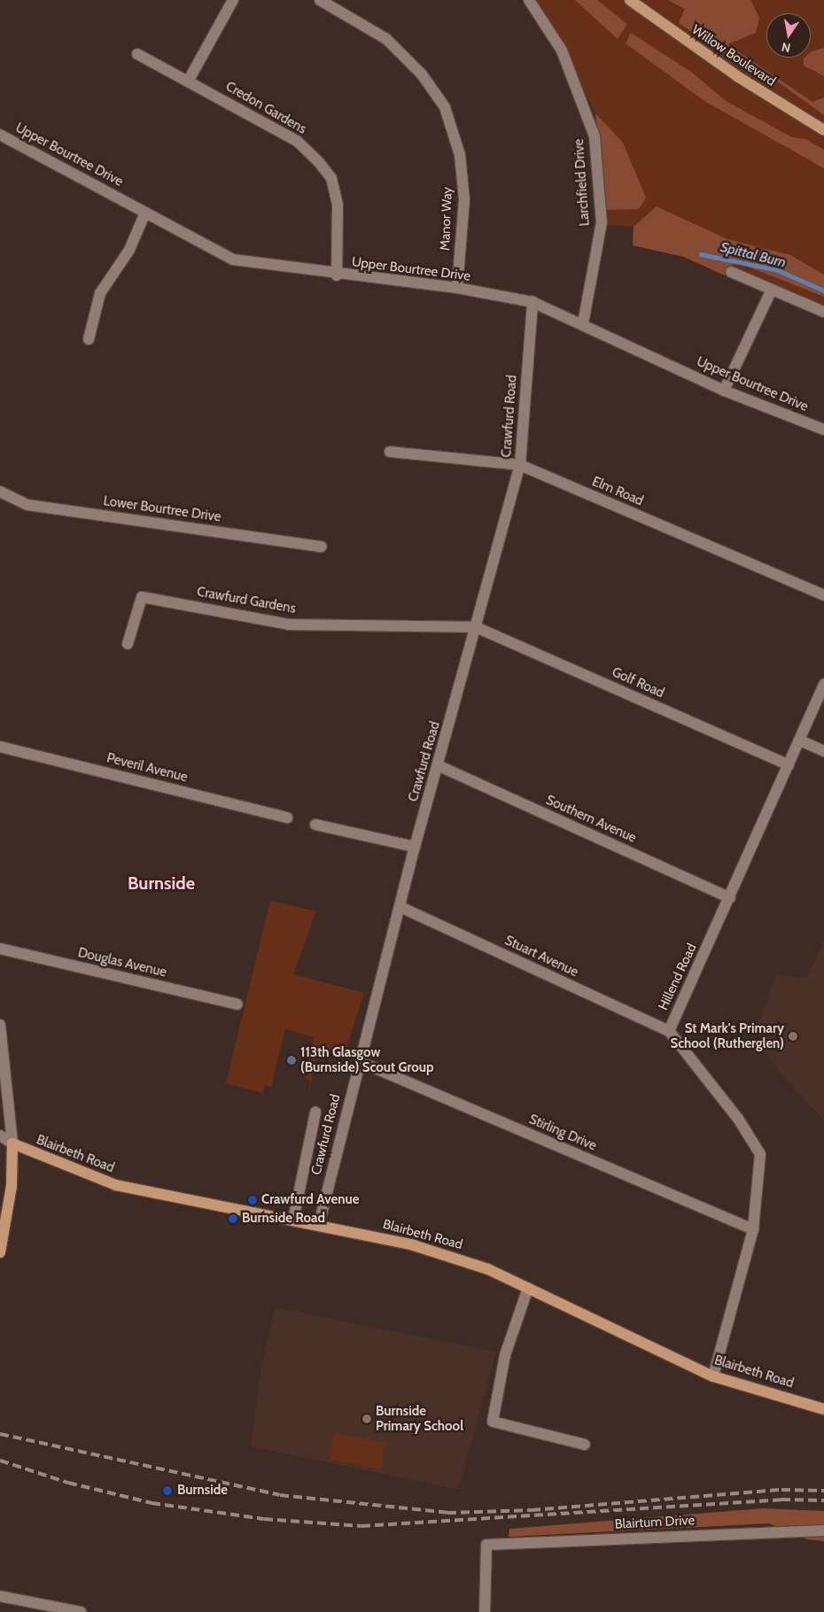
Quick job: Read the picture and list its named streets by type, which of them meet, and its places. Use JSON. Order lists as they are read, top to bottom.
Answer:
{
  "streets": {
    "main road": ["Willow Boulevard", "Blairbeth Road"],
    "street": [
      "Credon Gardens",
      "Upper Bourtree Drive",
      "Larchfield Drive",
      "Manor Way",
      "Crawfurd Road",
      "Elm Road",
      "Lower Bourtree Drive",
      "Crawfurd Gardens",
      "Golf Road",
      "Peveril Avenue",
      "Southern Avenue",
      "Stuart Avenue",
      "Douglas Avenue",
      "Hillend Road",
      "Stirling Drive",
      "Blairtum Drive"
    ]
  },
  "crossings": [
    ["Credon Gardens", "Upper Bourtree Drive"],
    ["Upper Bourtree Drive", "Larchfield Drive"],
    ["Upper Bourtree Drive", "Manor Way"],
    ["Upper Bourtree Drive", "Crawfurd Road"],
    ["Crawfurd Road", "Elm Road"],
    ["Crawfurd Road", "Crawfurd Gardens"],
    ["Crawfurd Road", "Golf Road"],
    ["Crawfurd Road", "Southern Avenue"],
    ["Crawfurd Road", "Stuart Avenue"],
    ["Crawfurd Road", "Stirling Drive"],
    ["Crawfurd Road", "Blairbeth Road"],
    ["Crawfurd Gardens", "Golf Road"],
    ["Golf Road", "Hillend Road"],
    ["Southern Avenue", "Hillend Road"],
    ["Stuart Avenue", "Hillend Road"],
    ["Hillend Road", "Stirling Drive"],
    ["Hillend Road", "Blairbeth Road"]
  ],
  "districts": ["Burnside"],
  "water": ["Spittal Burn"],
  "places": [
    "St Mark's Primary School (Rutherglen)",
    "113th Glasgow (Burnside) Scout Group",
    "Crawfurd Avenue",
    "Burnside Road",
    "Burnside Primary School",
    "Burnside"
  ],
  "north": "bottom"
}
